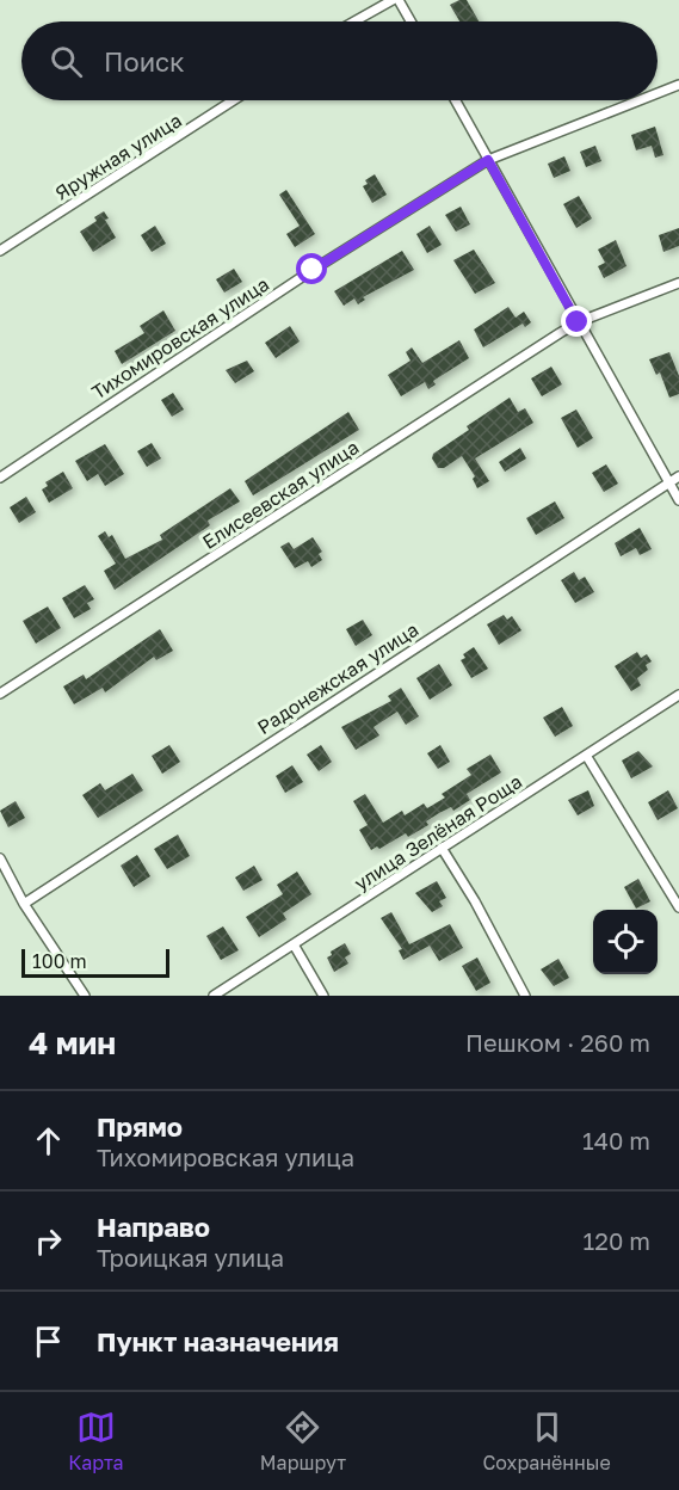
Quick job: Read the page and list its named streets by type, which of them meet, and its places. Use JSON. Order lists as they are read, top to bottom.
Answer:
{
  "streets": {
    "street": [
      "Яружная улица",
      "Тихомировская улица",
      "Елисеевская улица",
      "Радонежская улица",
      "улица Зелёная Роща"
    ]
  },
  "scale_bar": "100 m",
  "page": {
    "search": "Поиск",
    "scale": "100 m",
    "heading": ["4 мин", "Пешком · 260 m"],
    "list": [
      ["Прямо", "Тихомировская улица", "140 m"],
      ["Направо", "Троицкая улица", "120 m"],
      "Пункт назначения"
    ],
    "nav": ["Карта", "Маршрут", "Сохранённые"]
  }
}
